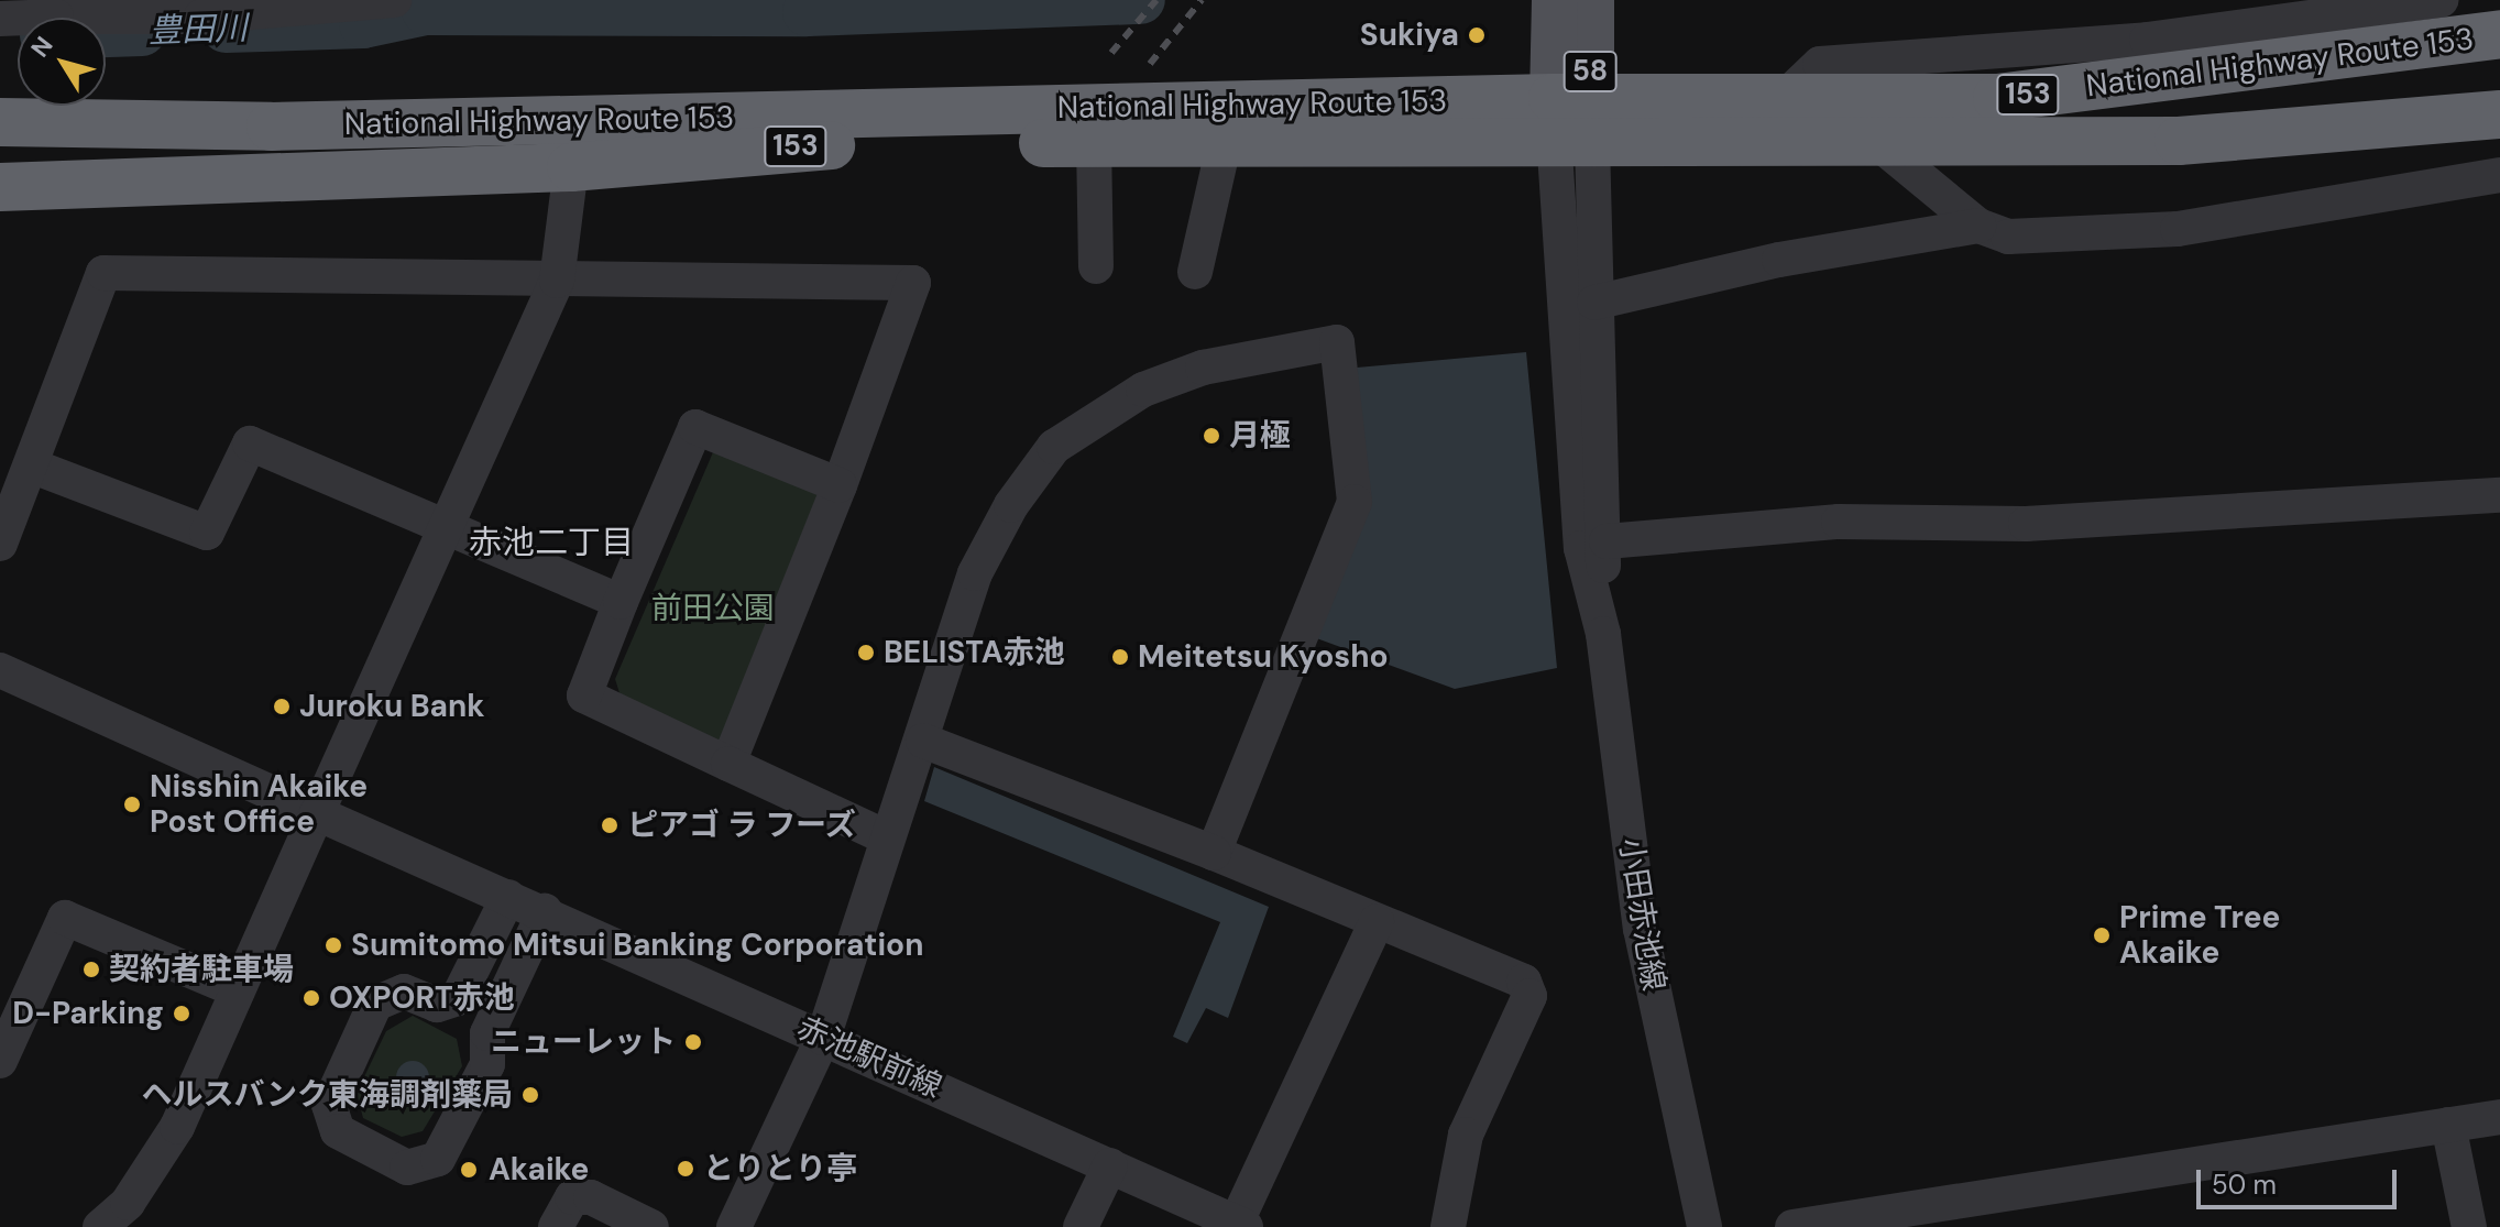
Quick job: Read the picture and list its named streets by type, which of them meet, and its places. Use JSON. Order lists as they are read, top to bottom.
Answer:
{
  "streets": {
    "highway": ["National Highway Route 153", "153"],
    "main road": ["58"],
    "street": ["小田赤池線", "赤池駅前線"]
  },
  "crossings": [
    ["National Highway Route 153", "58"],
    ["National Highway Route 153", "小田赤池線"],
    ["58", "小田赤池線"]
  ],
  "districts": ["赤池二丁目"],
  "water": ["豊田川"],
  "parks": ["前田公園"],
  "places": [
    "Sukiya",
    "月極",
    "BELISTA赤池",
    "Meitetsu Kyosho",
    "Juroku Bank",
    "Nisshin Akaike Post Office",
    "ピアゴ ラ フーズ",
    "Prime Tree Akaike",
    "Sumitomo Mitsui Banking Corporation",
    "契約者駐車場",
    "OXPORT赤池",
    "D-Parking",
    "ニューレット",
    "ヘルスバンク東海調剤薬局",
    "とりとり亭",
    "Akaike"
  ],
  "scale_bar": "50 m",
  "north": "top left"
}
